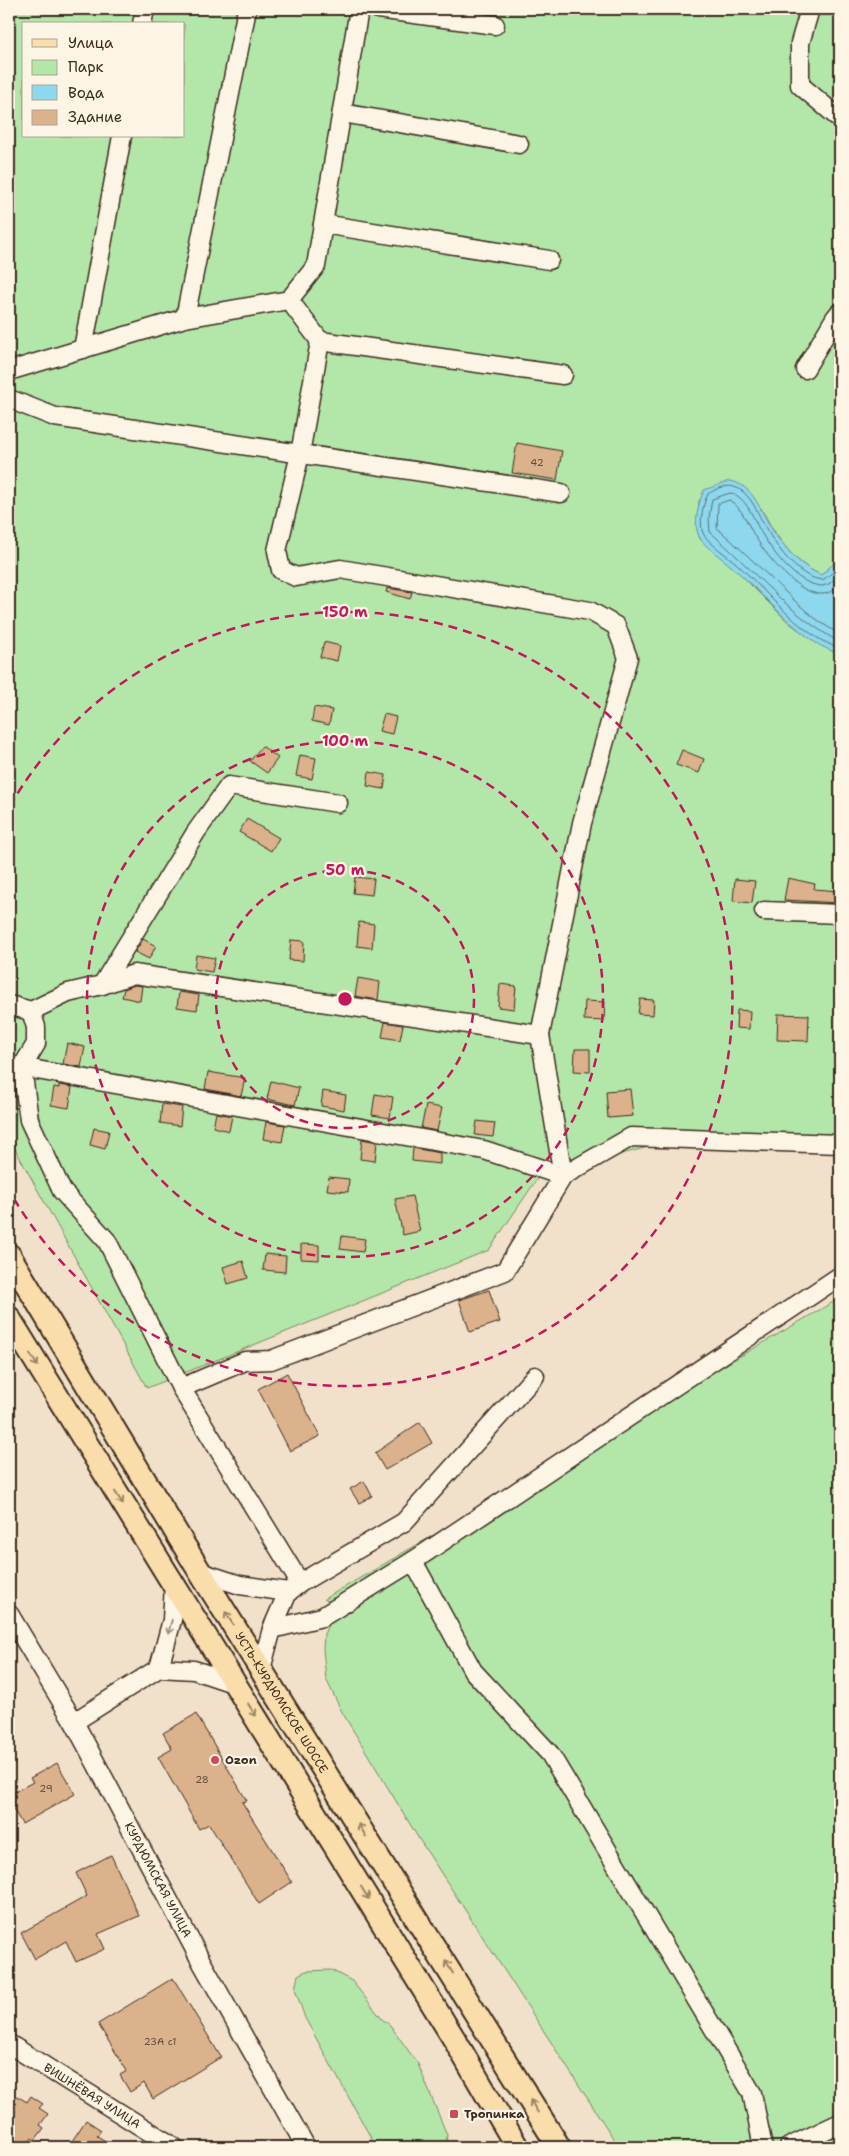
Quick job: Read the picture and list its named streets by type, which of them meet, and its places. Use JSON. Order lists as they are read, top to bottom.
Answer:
{
  "streets": {
    "main road": ["УСТЬ-КУРДЮМСКОЕ ШОССЕ"],
    "street": ["КУРДЮМСКАЯ УЛИЦА", "ВИШНЁВАЯ УЛИЦА"]
  },
  "places": {
    "other": ["Ozon"],
    "transit": ["Тропинка"]
  },
  "house_numbers": [
    "42",
    "28",
    "29",
    "23А с1"
  ],
  "legend": [
    "Улица",
    "Парк",
    "Вода",
    "Здание"
  ],
  "rings": ["150 m", "100 m", "50 m"]
}
